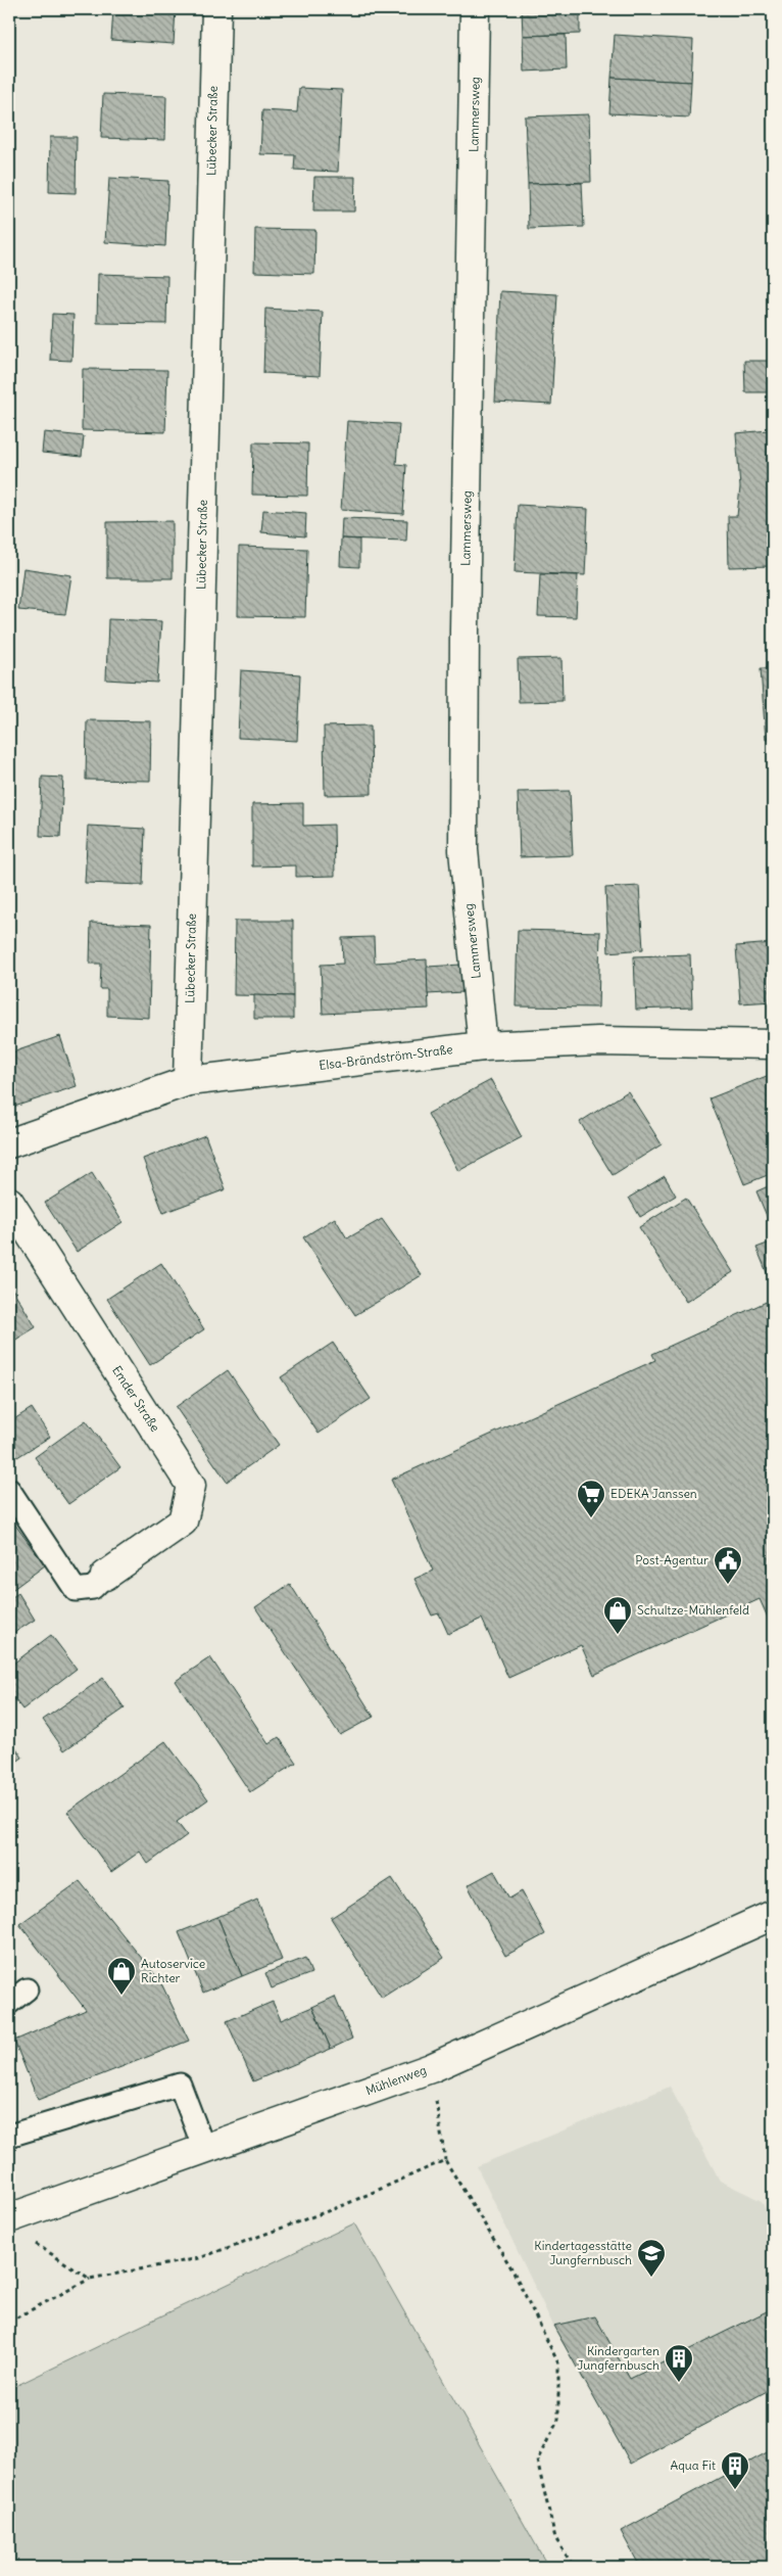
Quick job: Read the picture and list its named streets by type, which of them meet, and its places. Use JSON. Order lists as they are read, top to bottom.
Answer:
{
  "streets": {
    "street": [
      "Lammersweg",
      "Lübecker Straße",
      "Elsa-Brändström-Straße",
      "Emder Straße",
      "Mühlenweg"
    ]
  },
  "crossings": [
    ["Lammersweg", "Elsa-Brändström-Straße"],
    ["Lübecker Straße", "Elsa-Brändström-Straße"]
  ],
  "places": {
    "supermarket": ["EDEKA Janssen"],
    "public building": ["Post-Agentur"],
    "shop": ["Schultze-Mühlenfeld", "Autoservice Richter"],
    "school or university": ["Kindertagesstätte Jungfernbusch"],
    "building": ["Kindergarten Jungfernbusch", "Aqua Fit"]
  }
}
